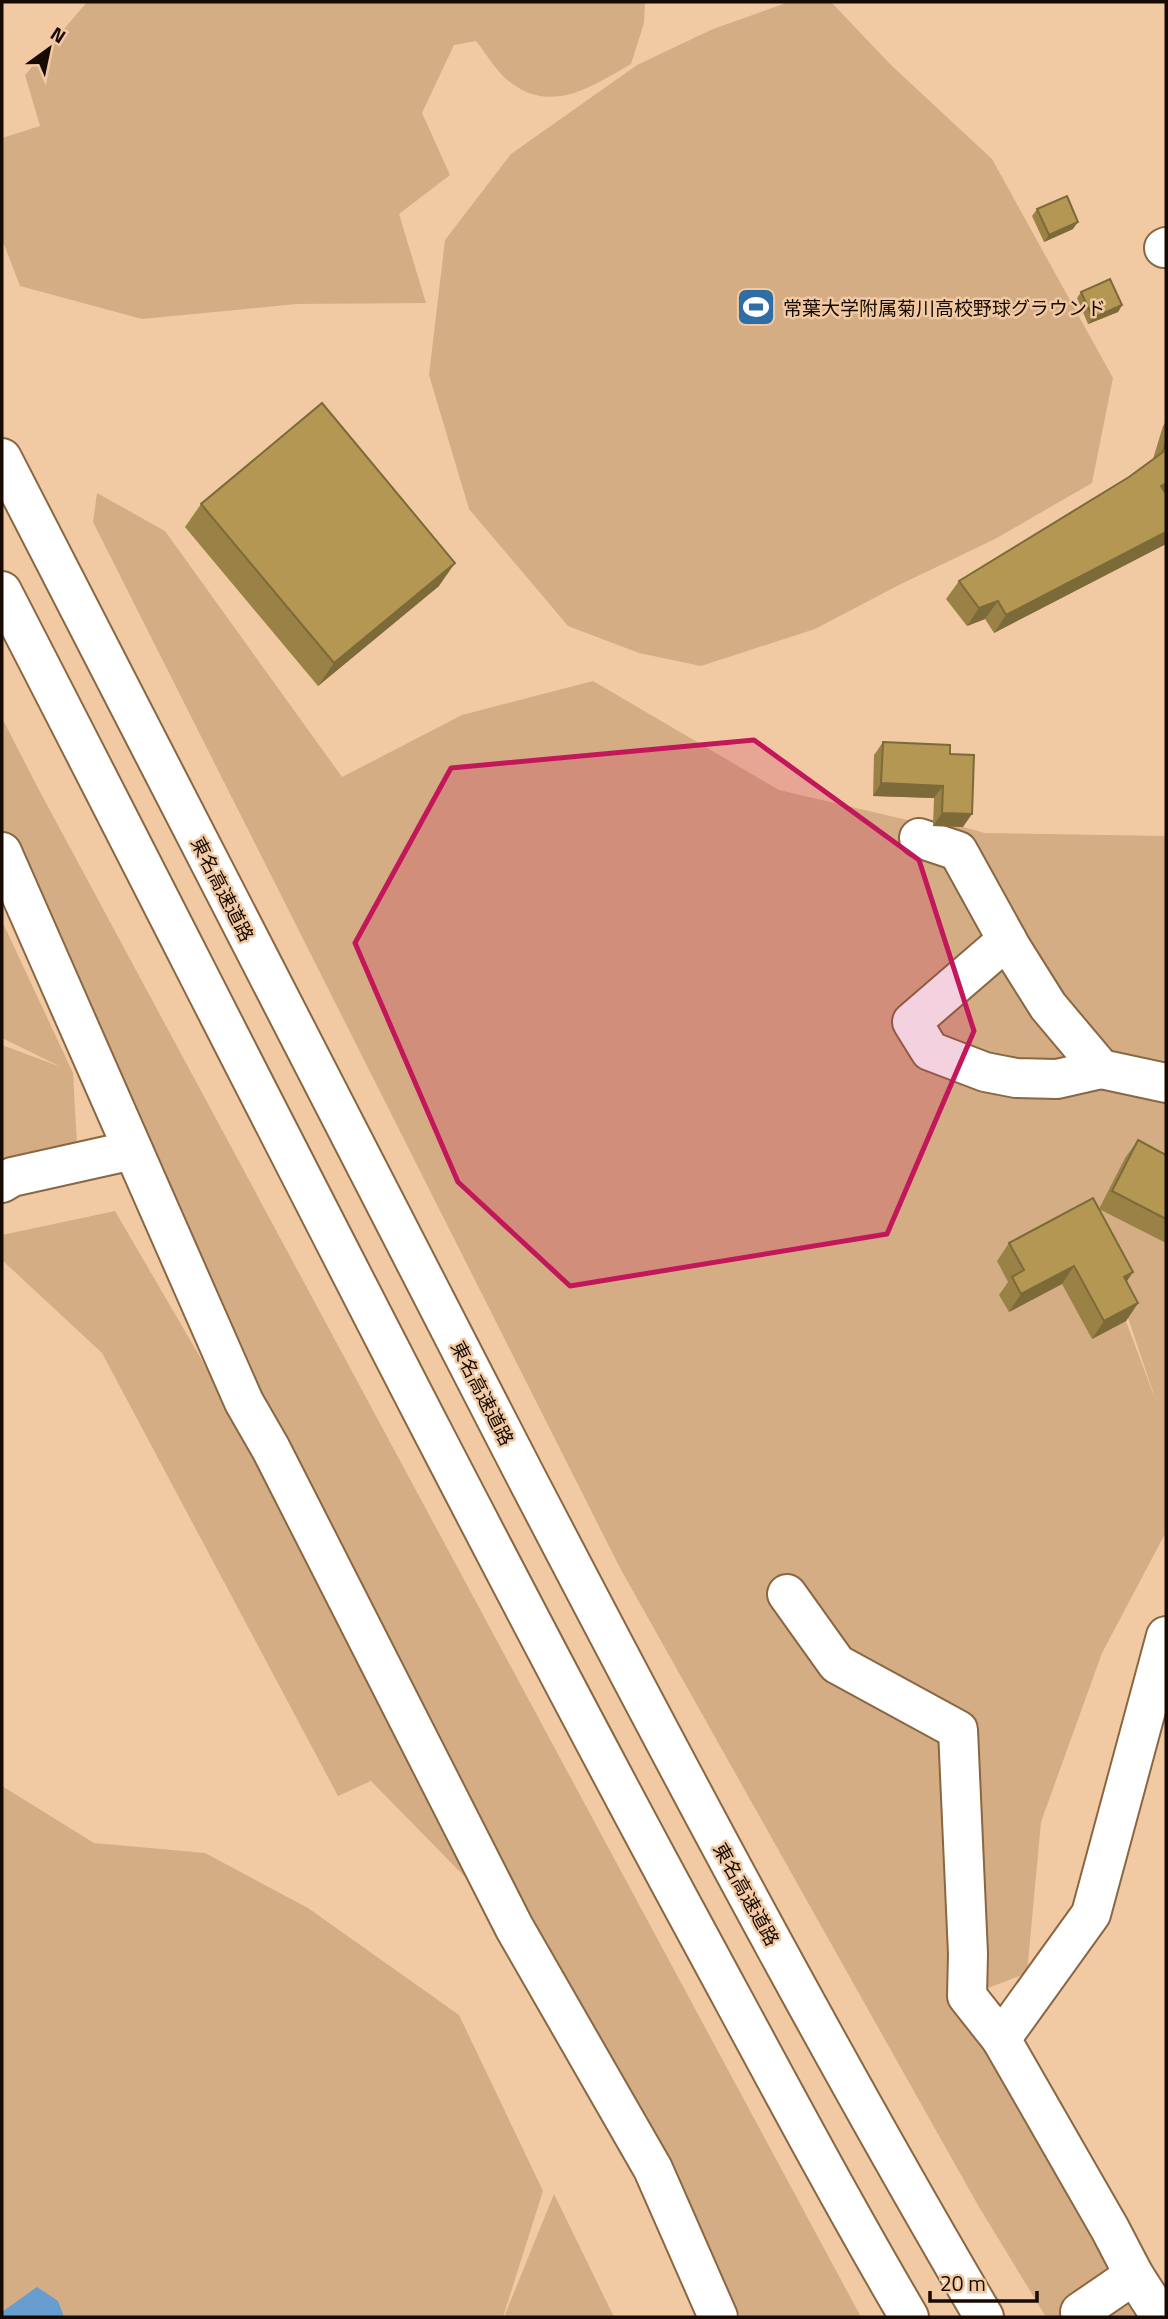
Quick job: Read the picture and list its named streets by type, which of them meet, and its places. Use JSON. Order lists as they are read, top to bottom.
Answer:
{
  "streets": {
    "main road": ["東名高速道路"]
  },
  "places": {
    "sports": ["常葉大学附属菊川高校野球グラウンド"]
  },
  "scale_bar": "20 m",
  "north": "top right"
}
